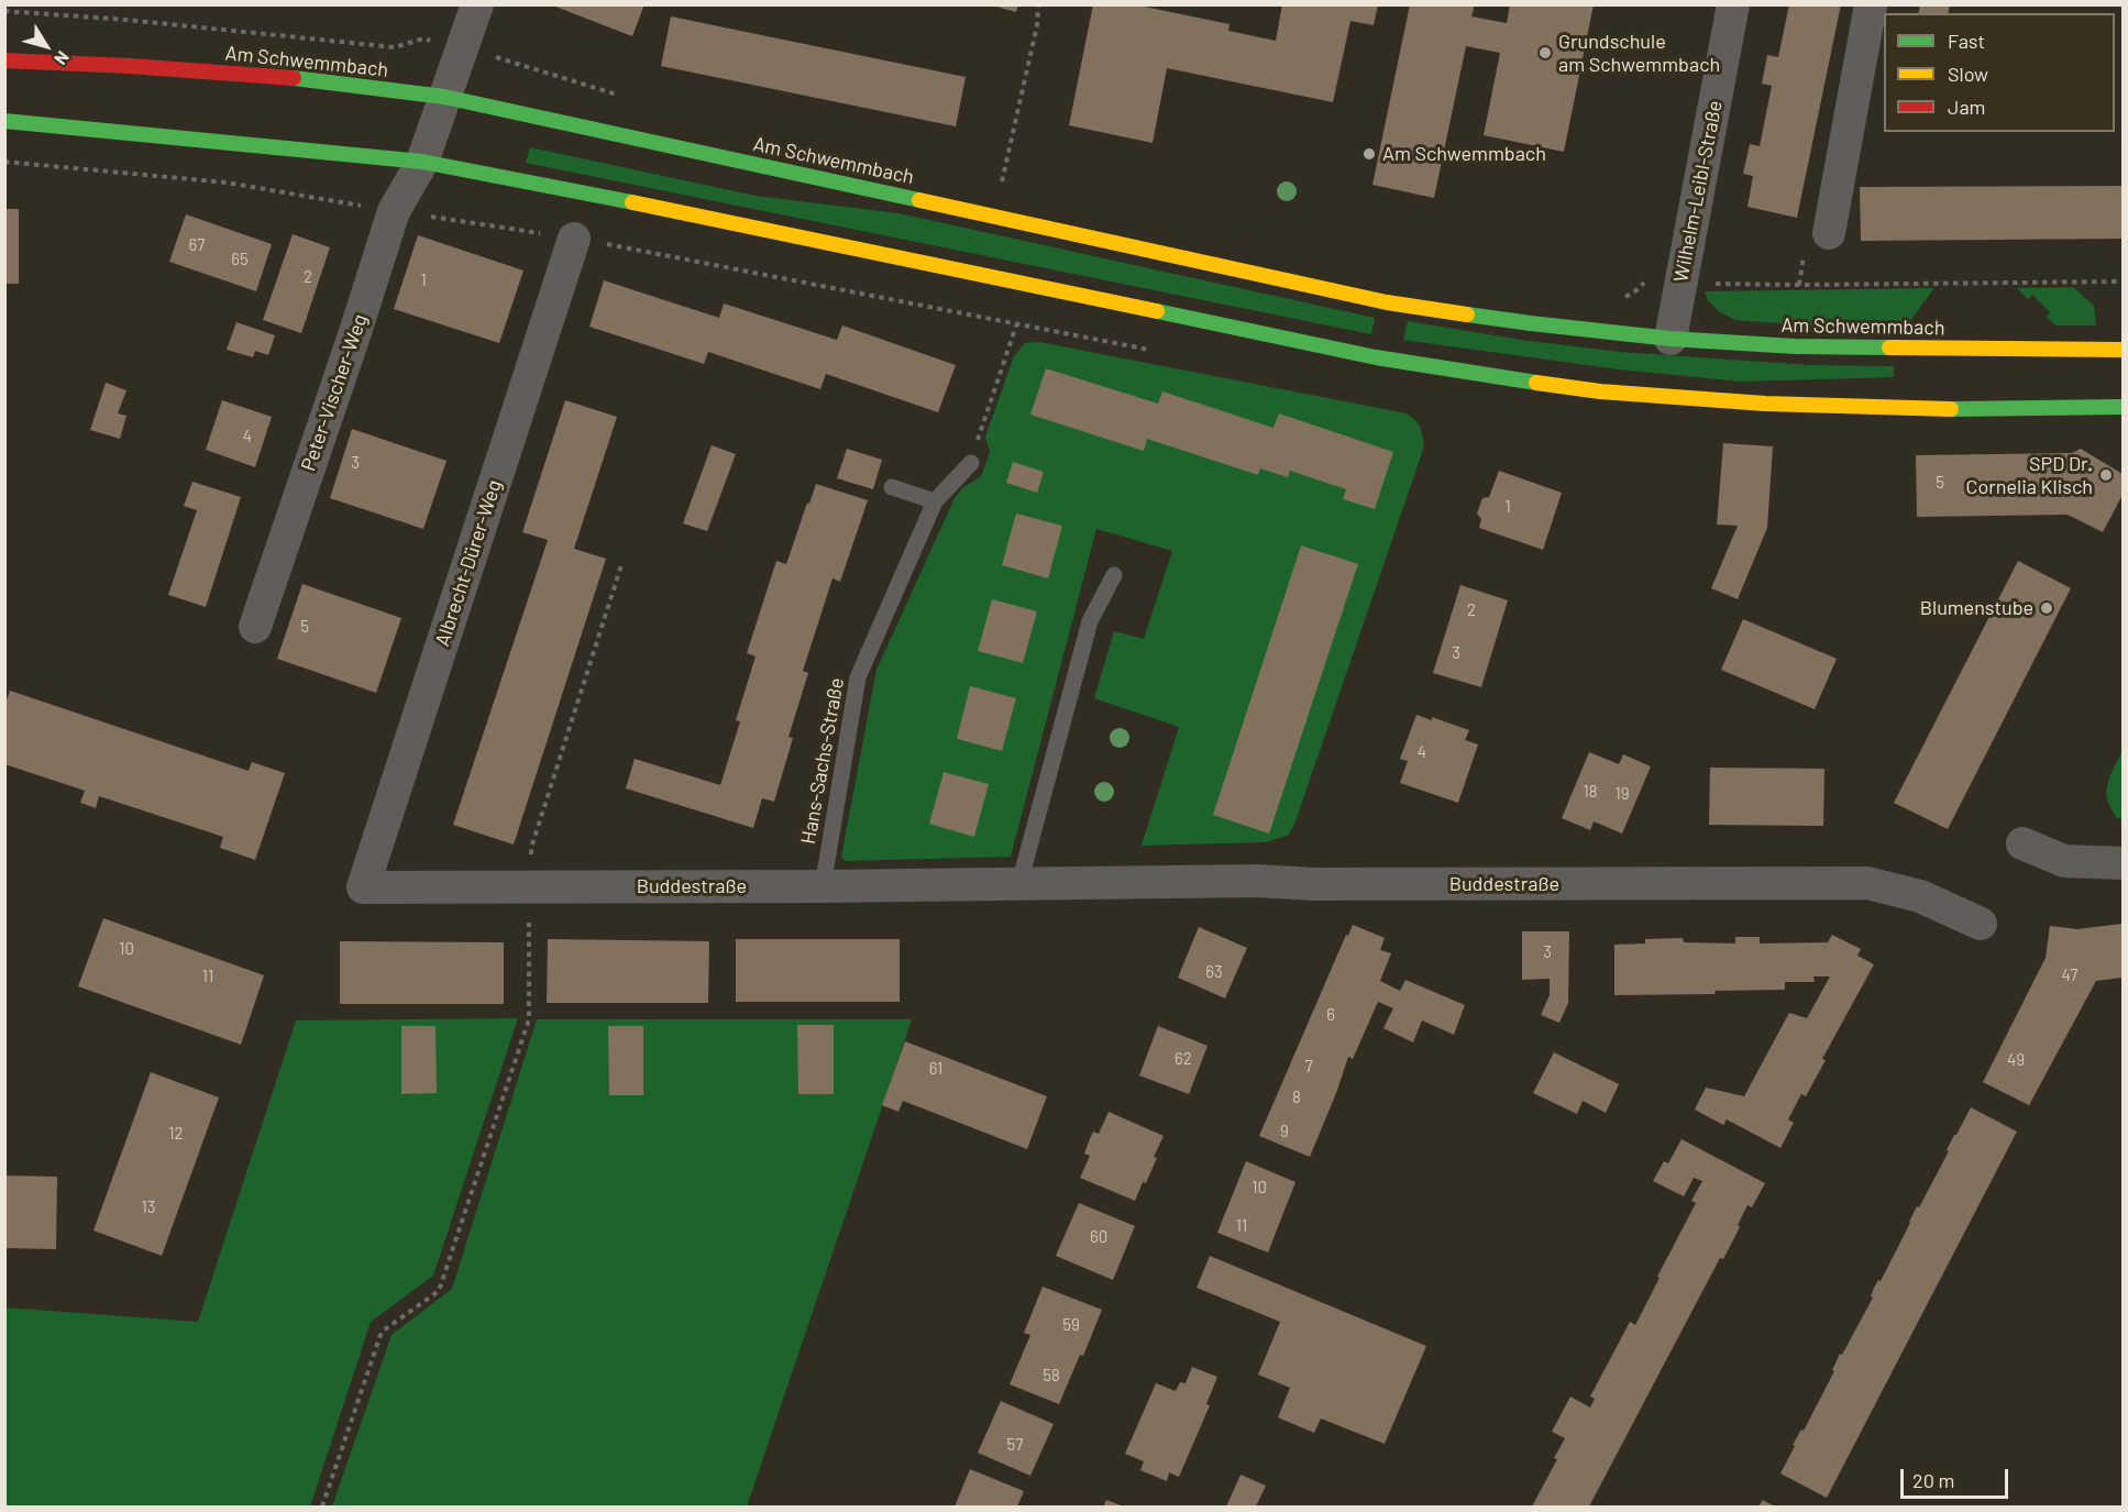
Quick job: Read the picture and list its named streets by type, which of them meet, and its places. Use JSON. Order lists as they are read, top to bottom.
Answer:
{
  "streets": {
    "main road": ["Am Schwemmbach"],
    "street": [
      "Wilhelm-Leibl-Straße",
      "Peter-Vischer-Weg",
      "Albrecht-Dürer-Weg",
      "Buddestraße"
    ],
    "lane": ["Hans-Sachs-Straße"]
  },
  "crossings": [
    ["Am Schwemmbach", "Wilhelm-Leibl-Straße"],
    ["Am Schwemmbach", "Peter-Vischer-Weg"],
    ["Albrecht-Dürer-Weg", "Buddestraße"],
    ["Hans-Sachs-Straße", "Buddestraße"]
  ],
  "places": [
    "Grundschule am Schwemmbach",
    "Am Schwemmbach",
    "SPD Dr. Cornelia Klisch",
    "Blumenstube"
  ],
  "house_numbers": [
    "67",
    "65",
    "2",
    "1",
    "4",
    "3",
    "5",
    "1",
    "2",
    "5",
    "3",
    "4",
    "18",
    "19",
    "10",
    "3",
    "63",
    "47",
    "11",
    "6",
    "62",
    "49",
    "7",
    "61",
    "8",
    "9",
    "12",
    "10",
    "13",
    "11",
    "60",
    "59",
    "58",
    "57"
  ],
  "legend": ["Fast", "Slow", "Jam"],
  "scale_bar": "20 m",
  "north": "bottom right"
}
